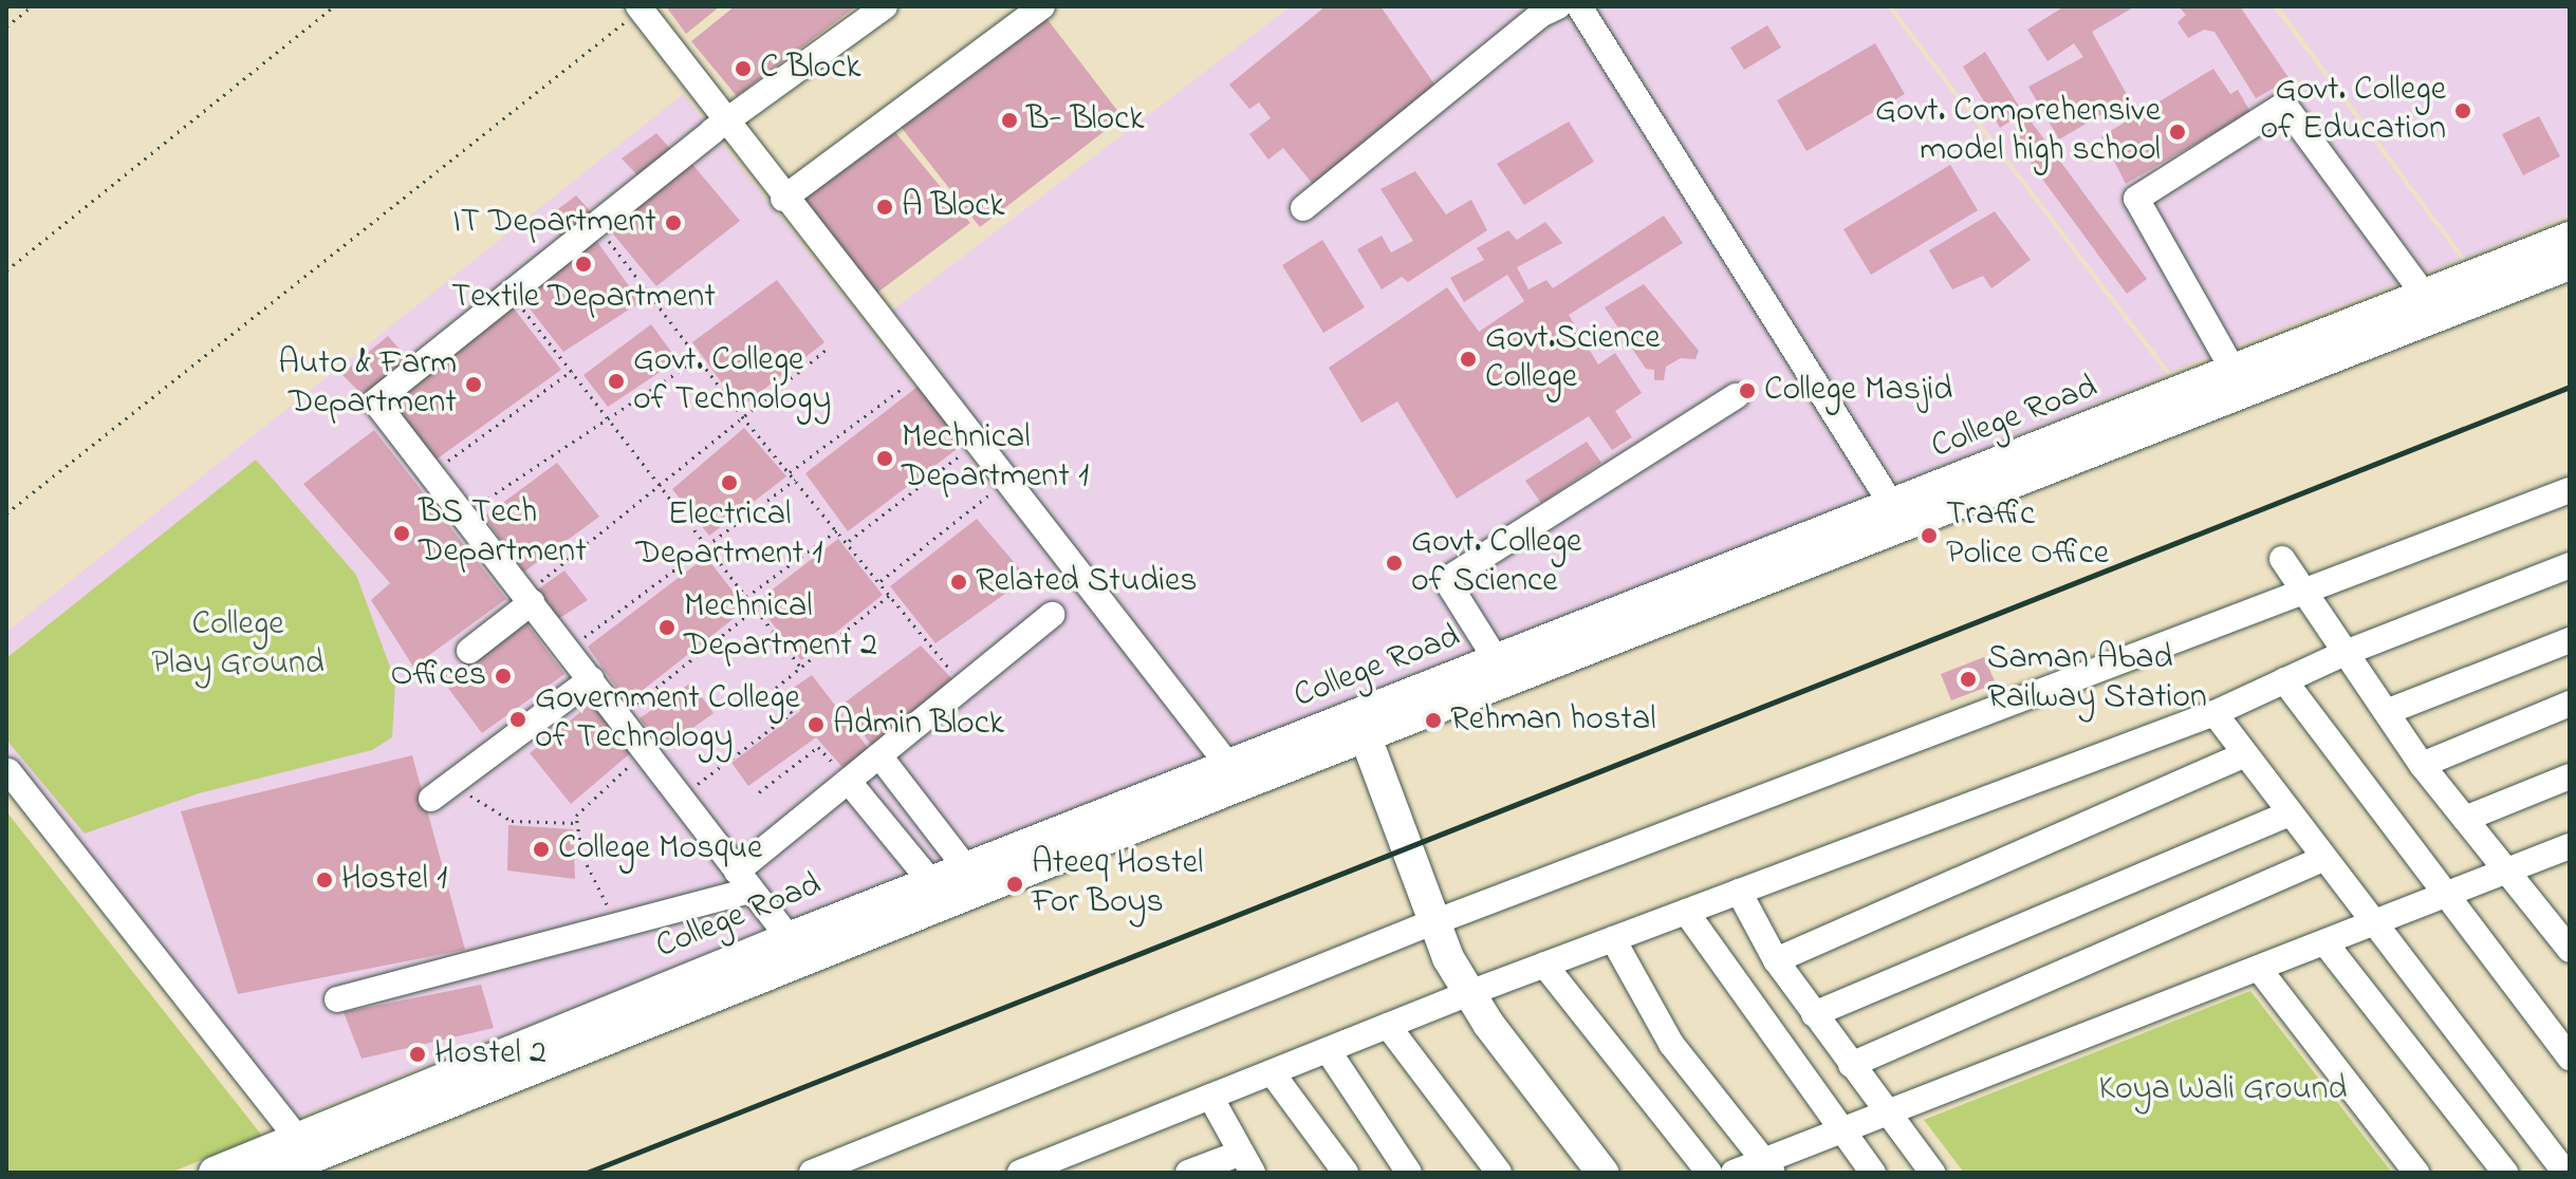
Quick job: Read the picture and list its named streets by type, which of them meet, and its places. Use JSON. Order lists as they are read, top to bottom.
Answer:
{
  "streets": {
    "main road": ["College Road"]
  },
  "parks": ["College Play Ground", "Koya Wali Ground"],
  "places": [
    "C Block",
    "Govt. College of Education",
    "B- Block",
    "Govt. Comprehensive model high school",
    "A Block",
    "IT Department",
    "Textile Department",
    "Govt.Science College",
    "Govt. College of Technology",
    "Auto & Farm Department",
    "College Masjid",
    "Mechnical Department 1",
    "Electrical Department 1",
    "BS Tech Department",
    "Traffic Police Office",
    "Govt. College of Science",
    "Related Studies",
    "Mechnical Department 2",
    "Offices",
    "Saman Abad Railway Station",
    "Government College of Technology",
    "Rehman hostal",
    "Admin Block",
    "College Mosque",
    "Hostel 1",
    "Ateeq Hostel For Boys",
    "Hostel 2"
  ]
}
